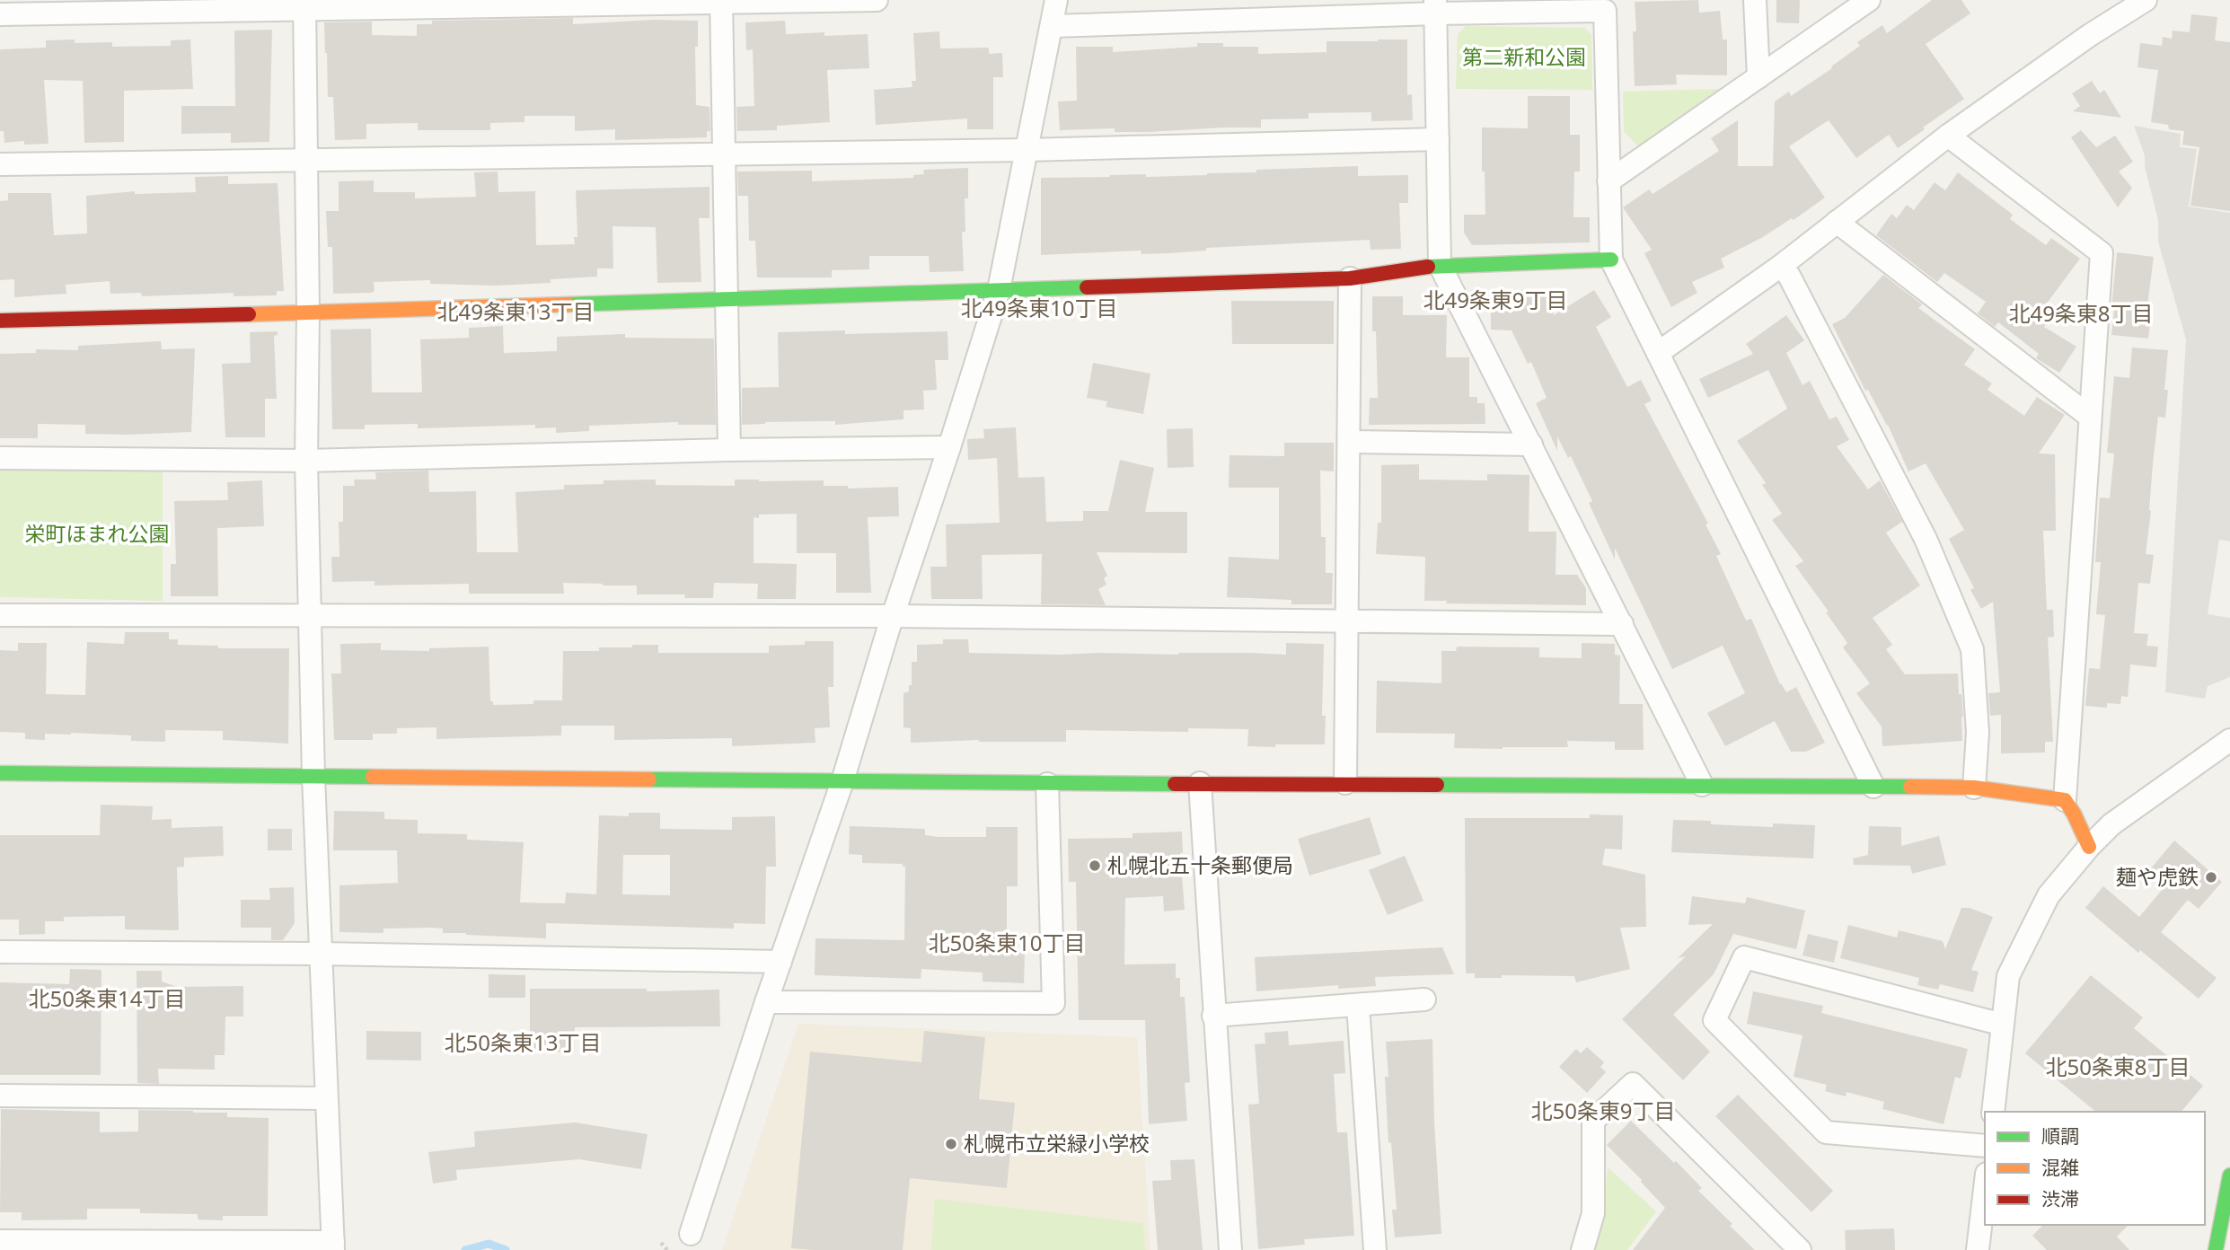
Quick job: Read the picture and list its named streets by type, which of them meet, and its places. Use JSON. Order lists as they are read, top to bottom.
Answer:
{
  "districts": [
    "北49条東9丁目",
    "北49条東10丁目",
    "北49条東13丁目",
    "北49条東8丁目",
    "北50条東10丁目",
    "北50条東14丁目",
    "北50条東13丁目",
    "北50条東8丁目",
    "北50条東9丁目"
  ],
  "parks": ["第二新和公園", "栄町ほまれ公園"],
  "places": ["札幌北五十条郵便局", "麺や虎鉄", "札幌市立栄緑小学校"],
  "legend": ["順調", "混雑", "渋滞"]
}
